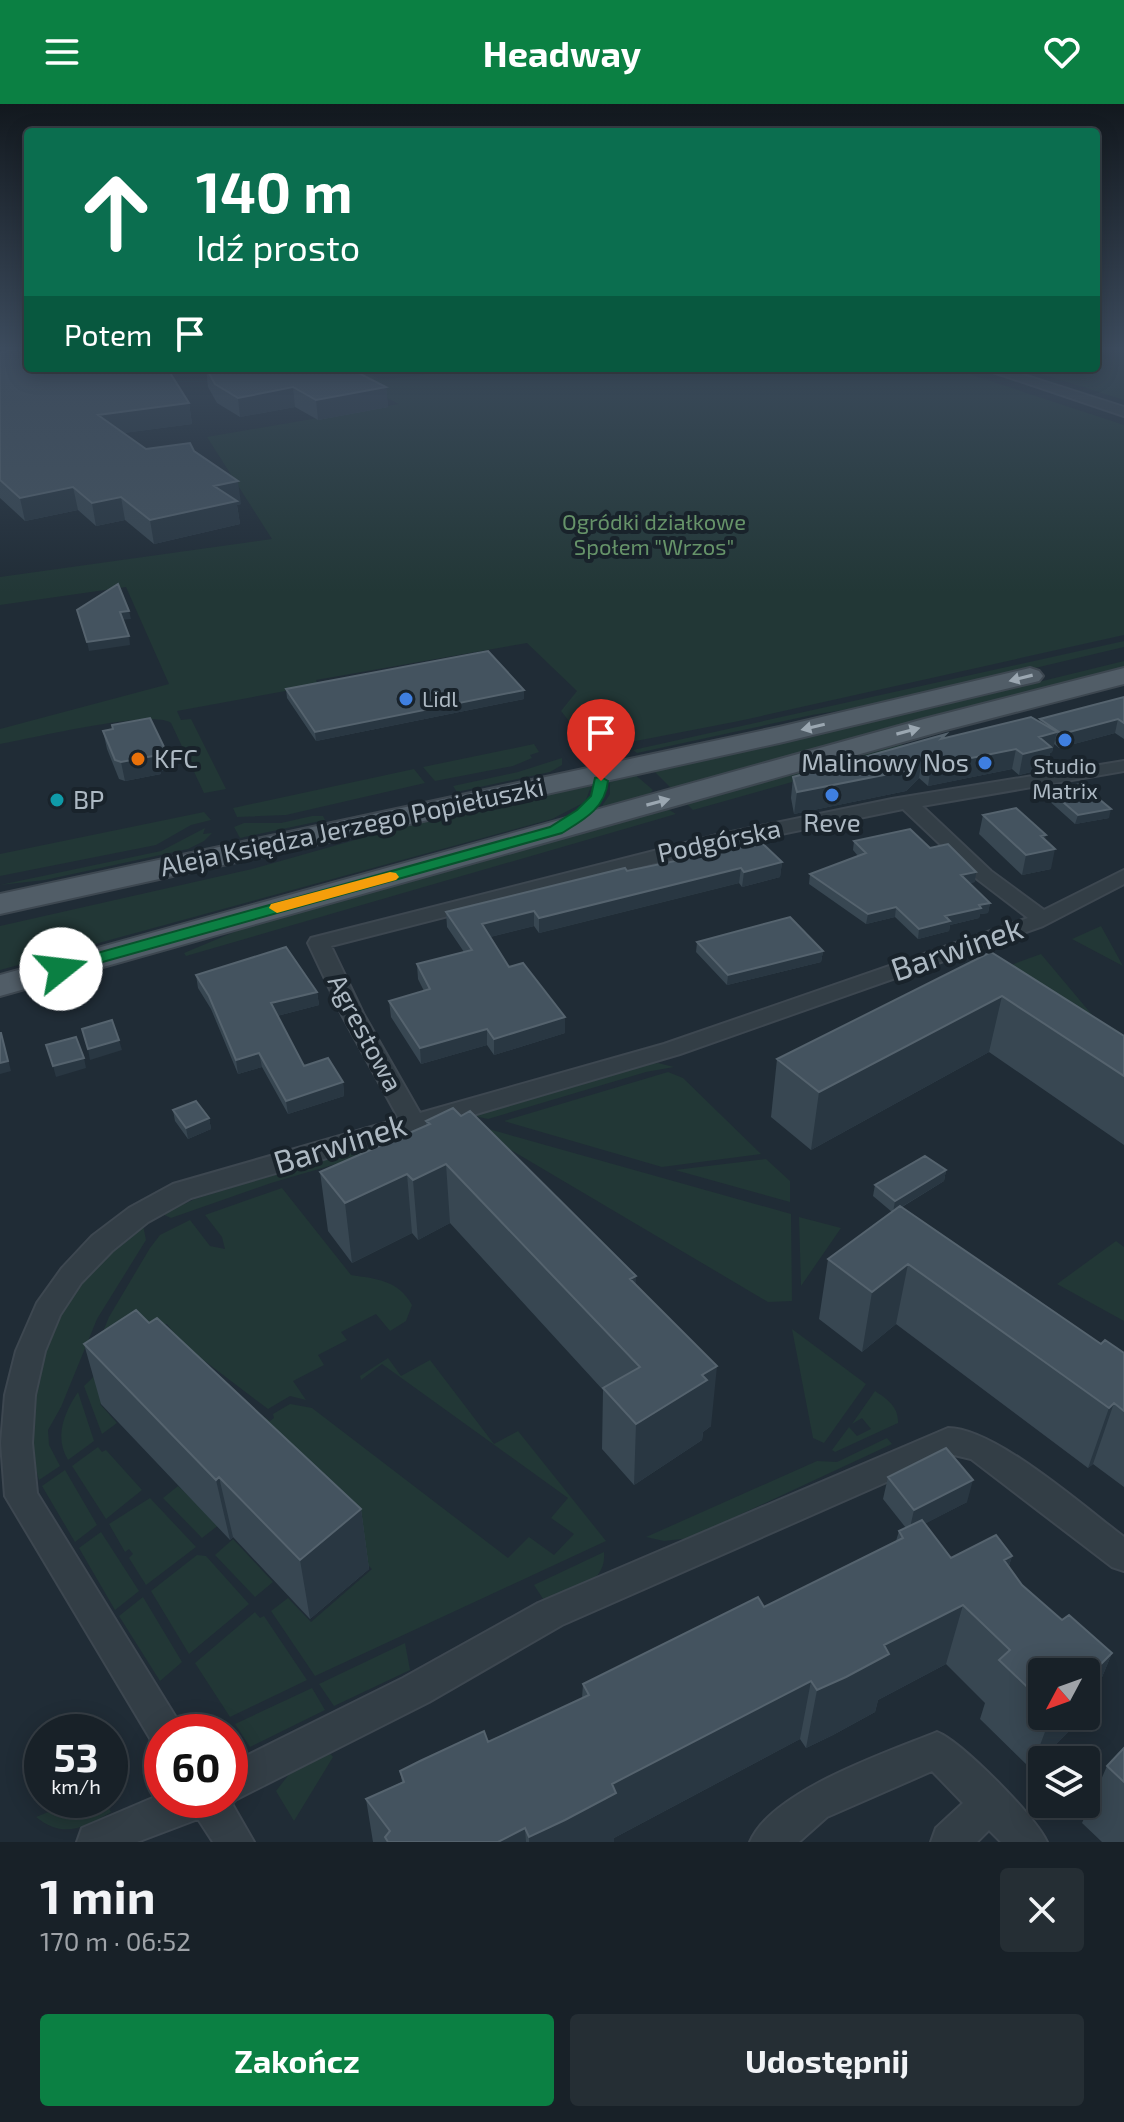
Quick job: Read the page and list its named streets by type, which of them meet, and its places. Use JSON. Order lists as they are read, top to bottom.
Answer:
{
  "streets": {
    "main road": ["Aleja Księdza Jerzego Popiełuszki"],
    "street": ["Podgórska", "Barwinek", "Agrestowa"]
  },
  "crossings": [
    ["Podgórska", "Agrestowa"],
    ["Barwinek", "Agrestowa"]
  ],
  "parks": ["Ogródki działkowe Społem \"Wrzos\""],
  "places": [
    "Lidl",
    "Studio Matrix",
    "KFC",
    "Malinowy Nos",
    "Reve",
    "BP"
  ],
  "north": "bottom left",
  "page": {
    "header": "Headway",
    "turn": ["140 m", "Idź prosto"],
    "then": "Potem",
    "speed": "53 km/h",
    "limit": "60",
    "heading": ["1 min", "170 m · 06:52"],
    "buttons": ["Zakończ", "Udostępnij"]
  }
}
